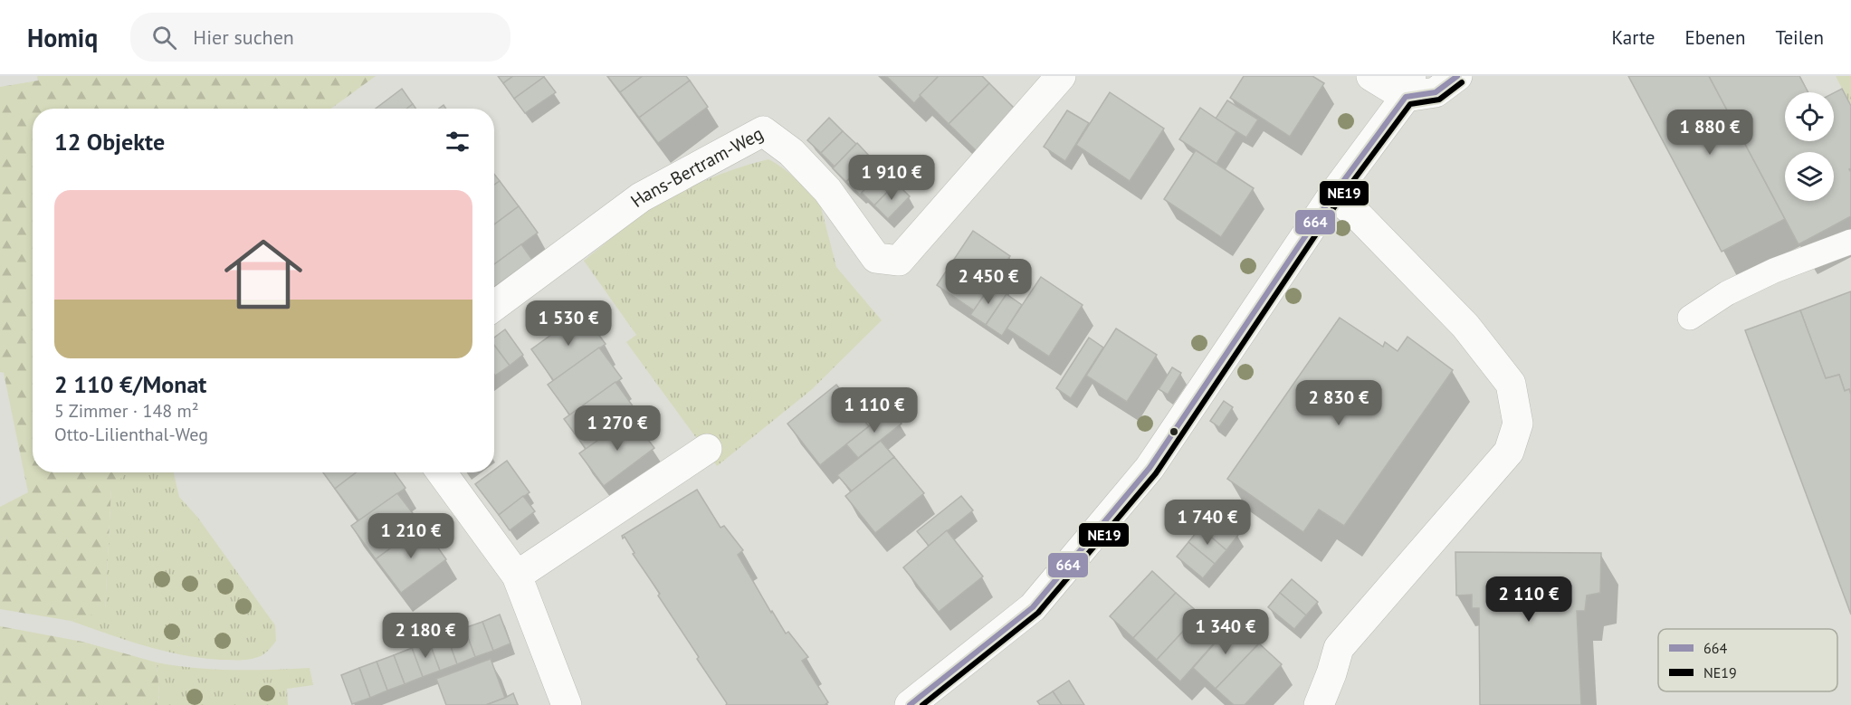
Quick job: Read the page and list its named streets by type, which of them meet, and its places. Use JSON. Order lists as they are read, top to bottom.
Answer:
{
  "streets": {
    "street": ["Hans-Bertram-Weg"]
  },
  "lines": ["transit line 664", "transit line NE19"],
  "legend": ["664", "NE19"],
  "page": {
    "header": "Homiq",
    "search": "Hier suchen",
    "nav": ["Karte", "Ebenen", "Teilen"],
    "heading": "12 Objekte",
    "price": [
      "1 880 €",
      "1 910 €",
      "2 450 €",
      "1 530 €",
      "2 830 €",
      "1 110 €",
      "1 270 €",
      "1 740 €",
      "1 210 €",
      "2 110 €",
      "1 340 €",
      "2 180 €"
    ],
    "list": [
      {
        "name": "2 110 €/Monat",
        "note": "5 Zimmer · 148 m² · Otto-Lilienthal-Weg"
      }
    ]
  }
}
